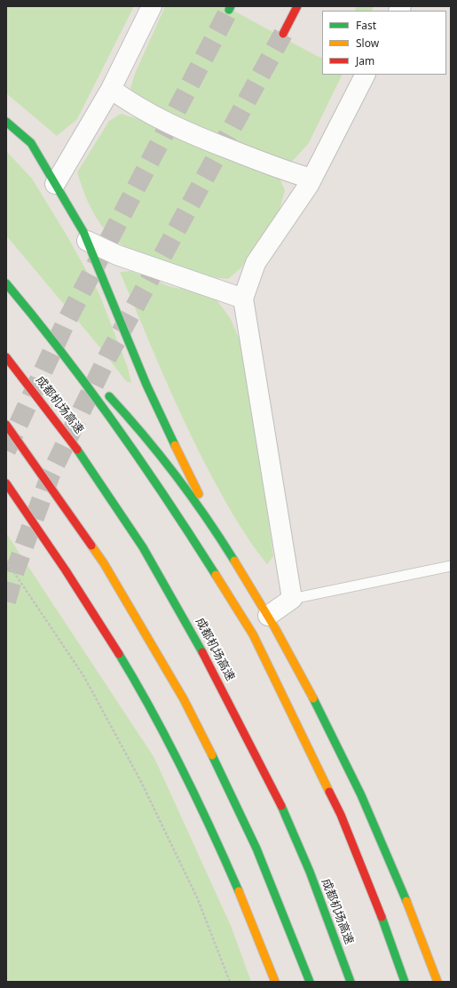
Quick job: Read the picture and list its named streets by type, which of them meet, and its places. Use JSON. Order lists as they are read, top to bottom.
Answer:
{
  "streets": {
    "main road": ["成都机场高速"]
  },
  "legend": ["Fast", "Slow", "Jam"]
}
